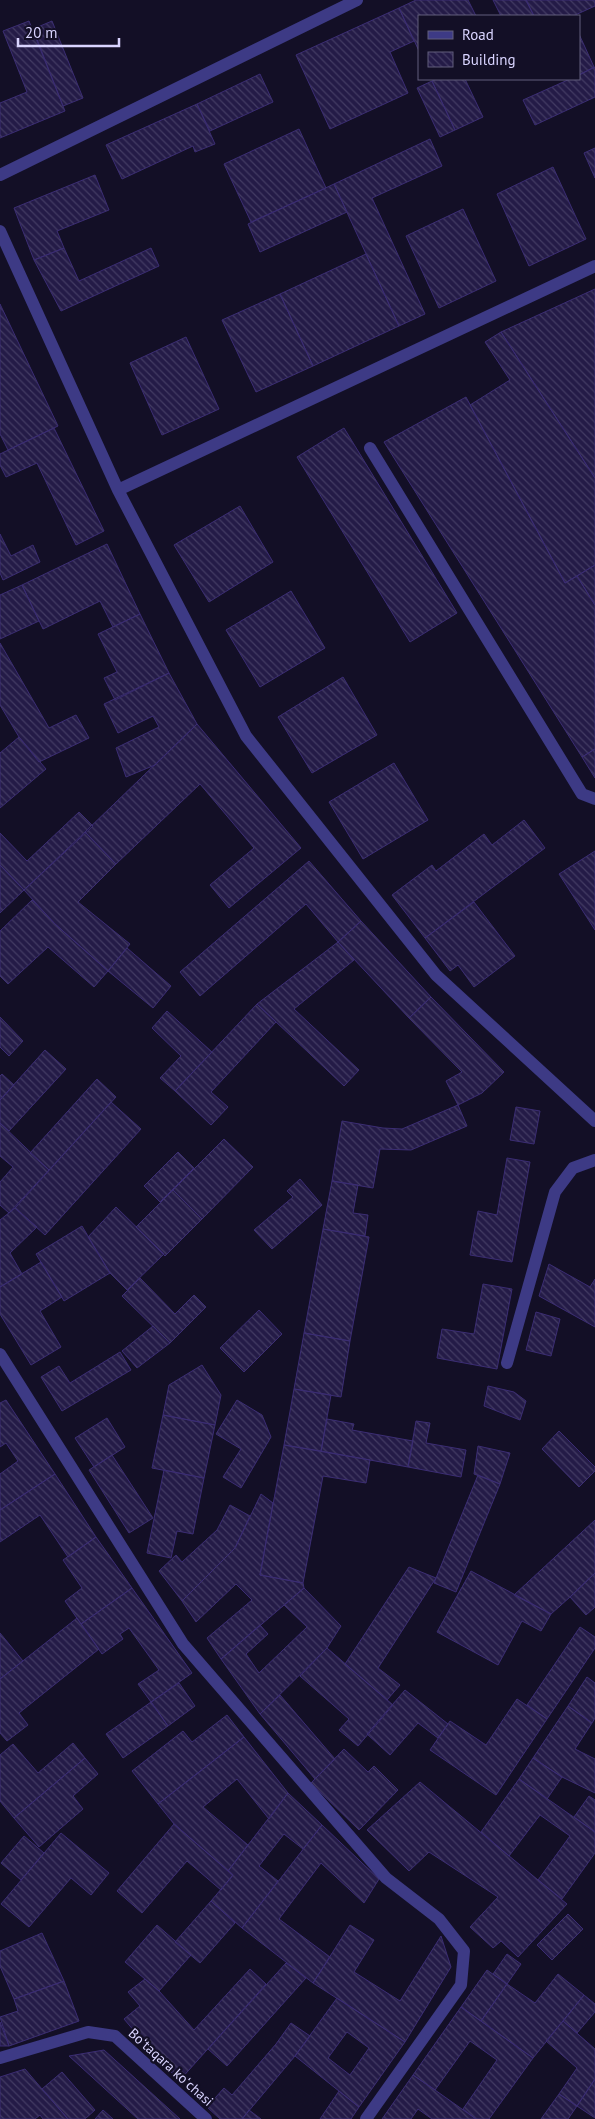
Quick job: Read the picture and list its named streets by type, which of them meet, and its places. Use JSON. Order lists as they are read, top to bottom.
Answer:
{
  "streets": {
    "street": ["Boʻtaqara koʻchasi"]
  },
  "legend": ["Road", "Building"],
  "scale_bar": "20 m"
}
